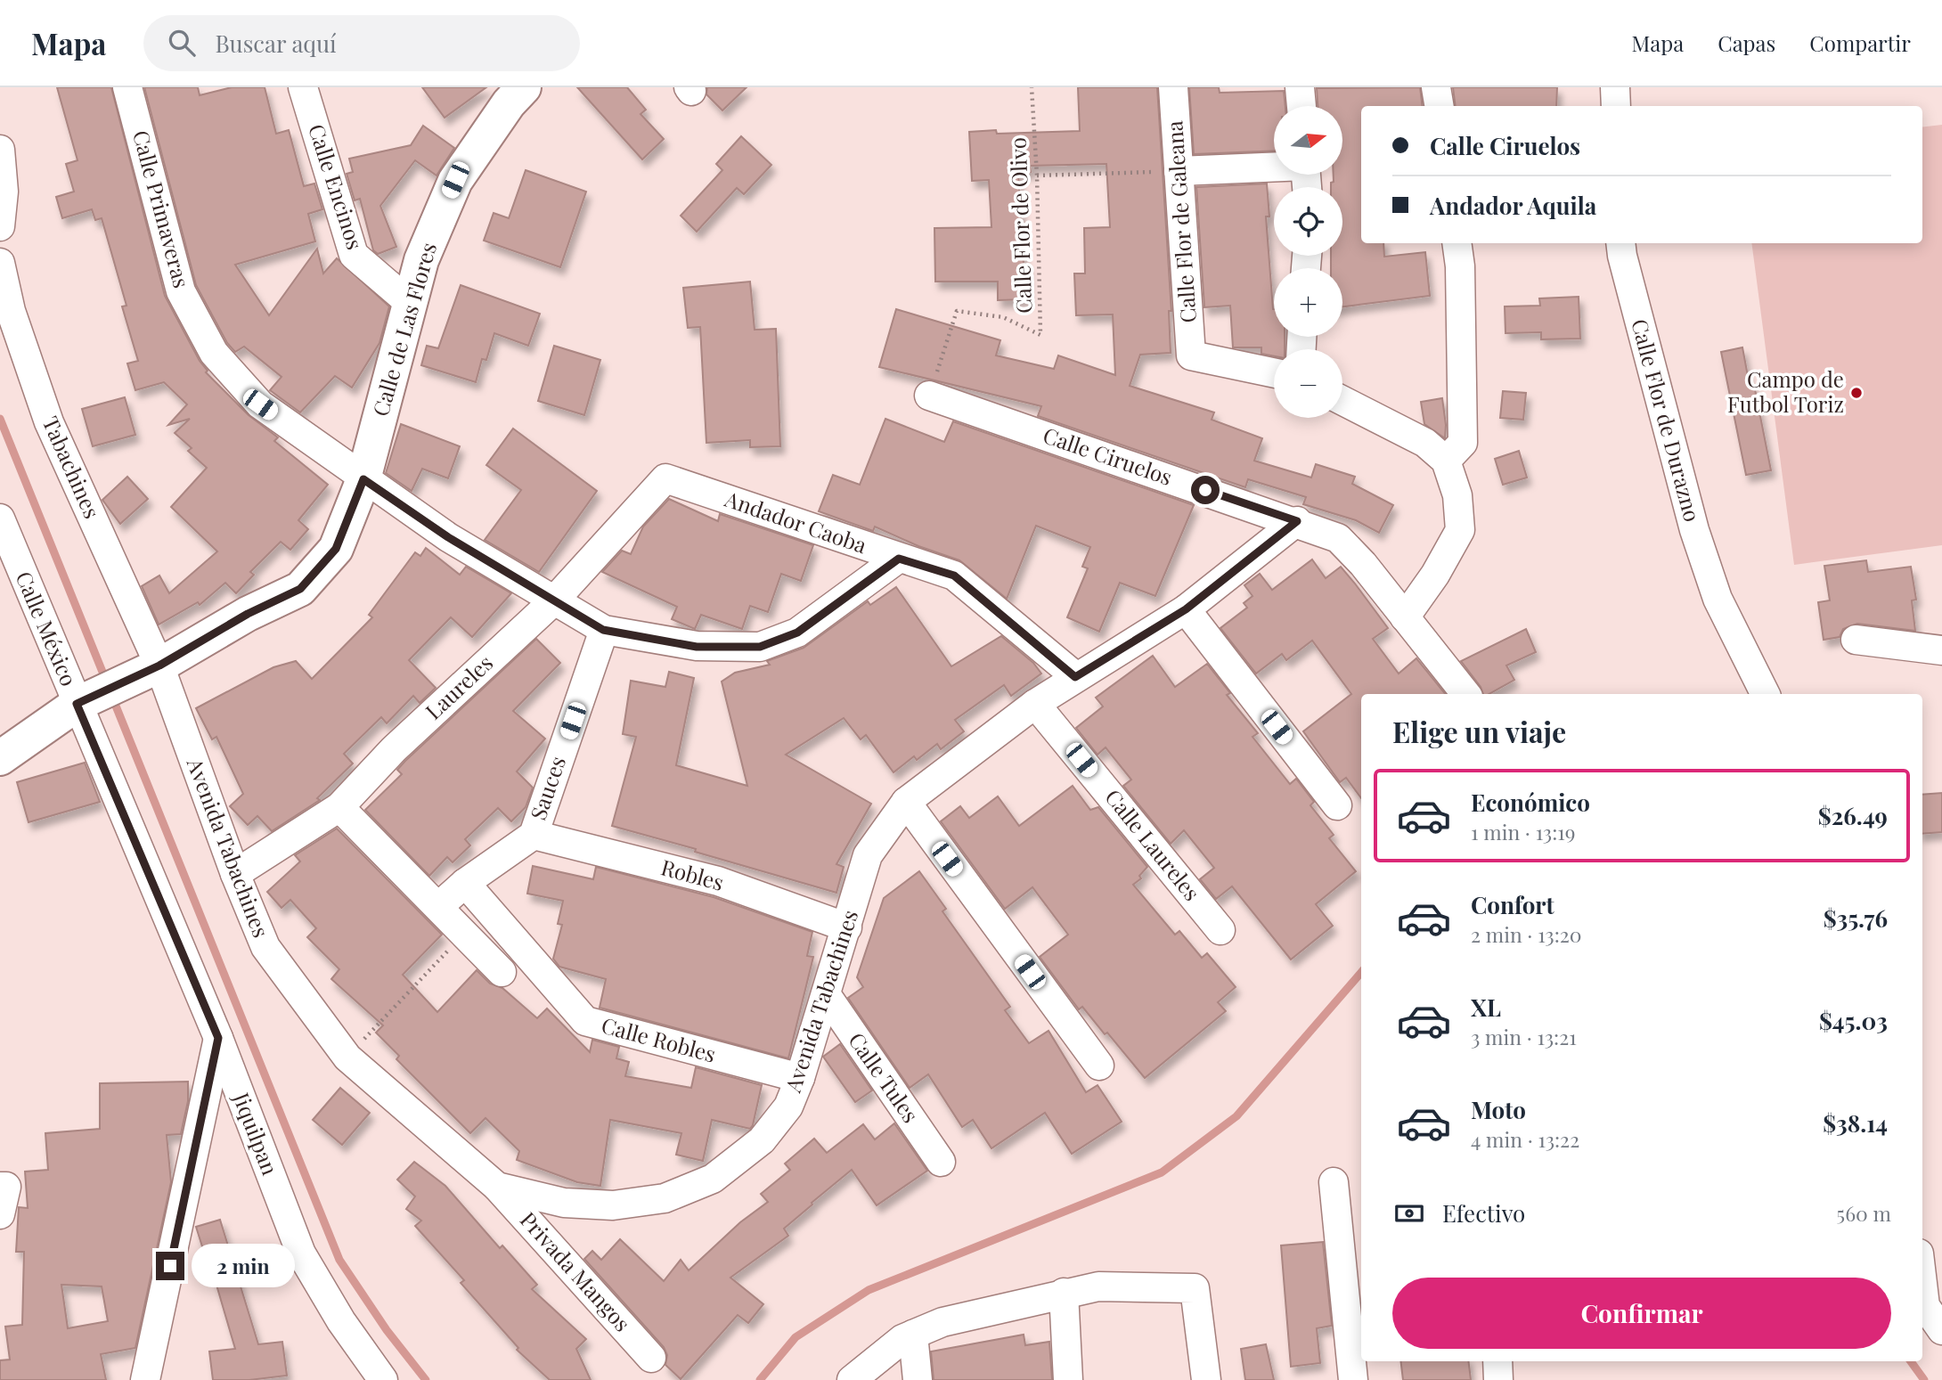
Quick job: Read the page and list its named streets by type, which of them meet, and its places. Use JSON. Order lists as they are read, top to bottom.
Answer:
{
  "streets": {
    "street": [
      "Calle Encinos",
      "Calle Primaveras",
      "Calle Flor de Galeana",
      "Calle de Las Flores",
      "Calle Flor de Durazno",
      "Calle Ciruelos",
      "Tabachines",
      "Andador Caoba",
      "Calle México",
      "Laureles",
      "Sauces",
      "Calle Laureles",
      "Avenida Tabachines",
      "Robles",
      "Calle Robles",
      "Calle Tules",
      "Jiquilpan",
      "Privada Mangos"
    ],
    "path": ["Calle Flor de Olivo"]
  },
  "crossings": [
    ["Calle Encinos", "Calle de Las Flores"],
    ["Calle Primaveras", "Calle de Las Flores"],
    ["Calle Primaveras", "Laureles"],
    ["Calle Primaveras", "Sauces"],
    ["Calle Flor de Olivo", "Calle Ciruelos"],
    ["Calle de Las Flores", "Tabachines"],
    ["Calle de Las Flores", "Calle México"],
    ["Calle de Las Flores", "Avenida Tabachines"],
    ["Calle de Las Flores", "Jiquilpan"],
    ["Calle Ciruelos", "Avenida Tabachines"],
    ["Tabachines", "Avenida Tabachines"],
    ["Andador Caoba", "Laureles"],
    ["Andador Caoba", "Avenida Tabachines"],
    ["Calle México", "Jiquilpan"],
    ["Laureles", "Avenida Tabachines"],
    ["Sauces", "Robles"],
    ["Sauces", "Calle Robles"],
    ["Calle Laureles", "Avenida Tabachines"],
    ["Avenida Tabachines", "Robles"],
    ["Avenida Tabachines", "Calle Robles"],
    ["Avenida Tabachines", "Calle Tules"],
    ["Avenida Tabachines", "Privada Mangos"]
  ],
  "places": ["Campo de Futbol Toriz"],
  "north": "right",
  "page": {
    "header": "Mapa",
    "search": "Buscar aquí",
    "nav": ["Mapa", "Capas", "Compartir"],
    "map_buttons": ["+", "−"],
    "banner": ["Calle Ciruelos", "Andador Aquila"],
    "heading": "Elige un viaje",
    "list": [
      {
        "name": "Económico",
        "note": "1 min · 13:19",
        "value": "$26.49"
      },
      {
        "name": "Confort",
        "note": "2 min · 13:20",
        "value": "$35.76"
      },
      {
        "name": "XL",
        "note": "3 min · 13:21",
        "value": "$45.03"
      },
      {
        "name": "Moto",
        "note": "4 min · 13:22",
        "value": "$38.14"
      }
    ],
    "pay": ["Efectivo", "560 m"],
    "bubble": "2 min",
    "buttons": "Confirmar"
  }
}
